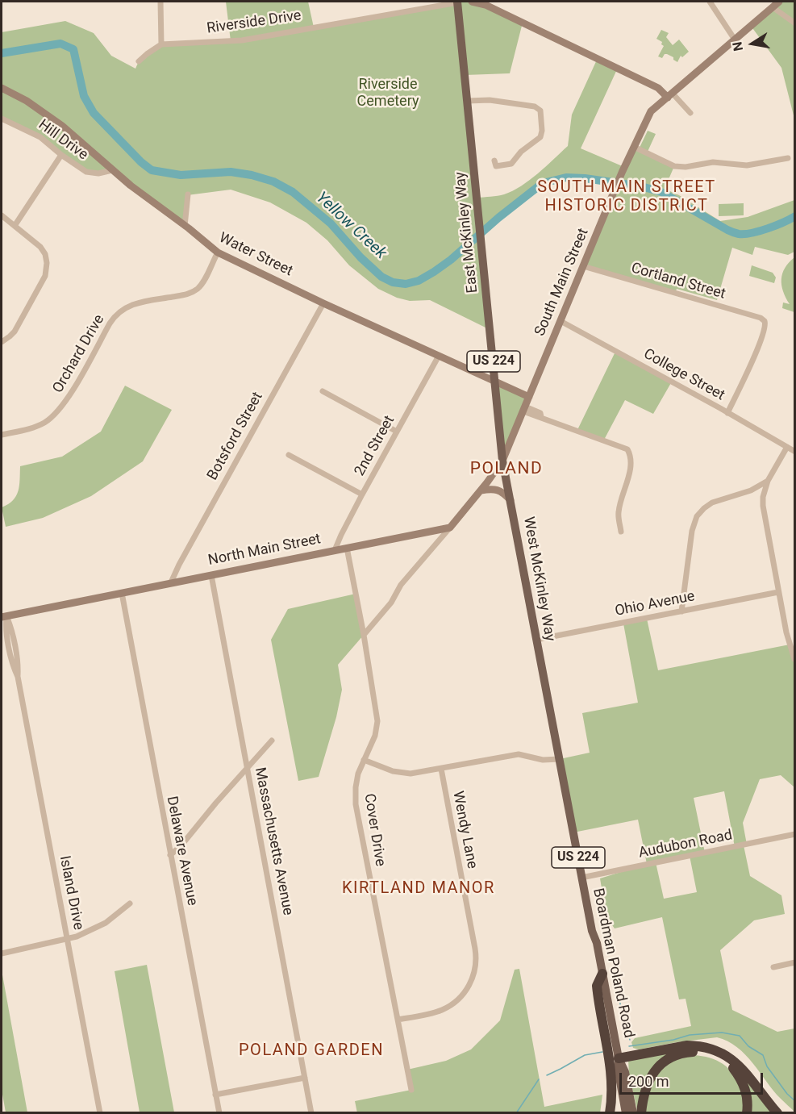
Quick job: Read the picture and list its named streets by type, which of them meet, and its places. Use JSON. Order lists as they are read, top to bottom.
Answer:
{
  "streets": {
    "main road": [
      "East McKinley Way",
      "Water Street",
      "South Main Street",
      "US 224",
      "North Main Street",
      "West McKinley Way",
      "Boardman Poland Road"
    ],
    "street": [
      "Riverside Drive",
      "Hill Drive",
      "Cortland Street",
      "Orchard Drive",
      "College Street",
      "Botsford Street",
      "2nd Street",
      "Ohio Avenue",
      "Cover Drive",
      "Wendy Lane",
      "Massachusetts Avenue",
      "Audubon Road",
      "Delaware Avenue",
      "Island Drive"
    ]
  },
  "crossings": [
    ["Riverside Drive", "East McKinley Way"],
    ["Hill Drive", "Water Street"],
    ["East McKinley Way", "Water Street"],
    ["East McKinley Way", "South Main Street"],
    ["East McKinley Way", "West McKinley Way"],
    ["Water Street", "South Main Street"],
    ["Water Street", "Orchard Drive"],
    ["Water Street", "Botsford Street"],
    ["Water Street", "2nd Street"],
    ["Cortland Street", "South Main Street"],
    ["Cortland Street", "College Street"],
    ["South Main Street", "College Street"],
    ["South Main Street", "West McKinley Way"],
    ["Botsford Street", "North Main Street"],
    ["2nd Street", "North Main Street"],
    ["North Main Street", "Cover Drive"],
    ["North Main Street", "Massachusetts Avenue"],
    ["North Main Street", "Delaware Avenue"],
    ["North Main Street", "Island Drive"],
    ["West McKinley Way", "Ohio Avenue"],
    ["West McKinley Way", "Boardman Poland Road"],
    ["Cover Drive", "Wendy Lane"],
    ["Audubon Road", "Boardman Poland Road"]
  ],
  "districts": [
    "SOUTH MAIN STREET HISTORIC DISTRICT",
    "POLAND",
    "KIRTLAND MANOR",
    "POLAND GARDEN"
  ],
  "water": ["Yellow Creek"],
  "parks": ["Riverside Cemetery"],
  "scale_bar": "200 m",
  "north": "left"
}
